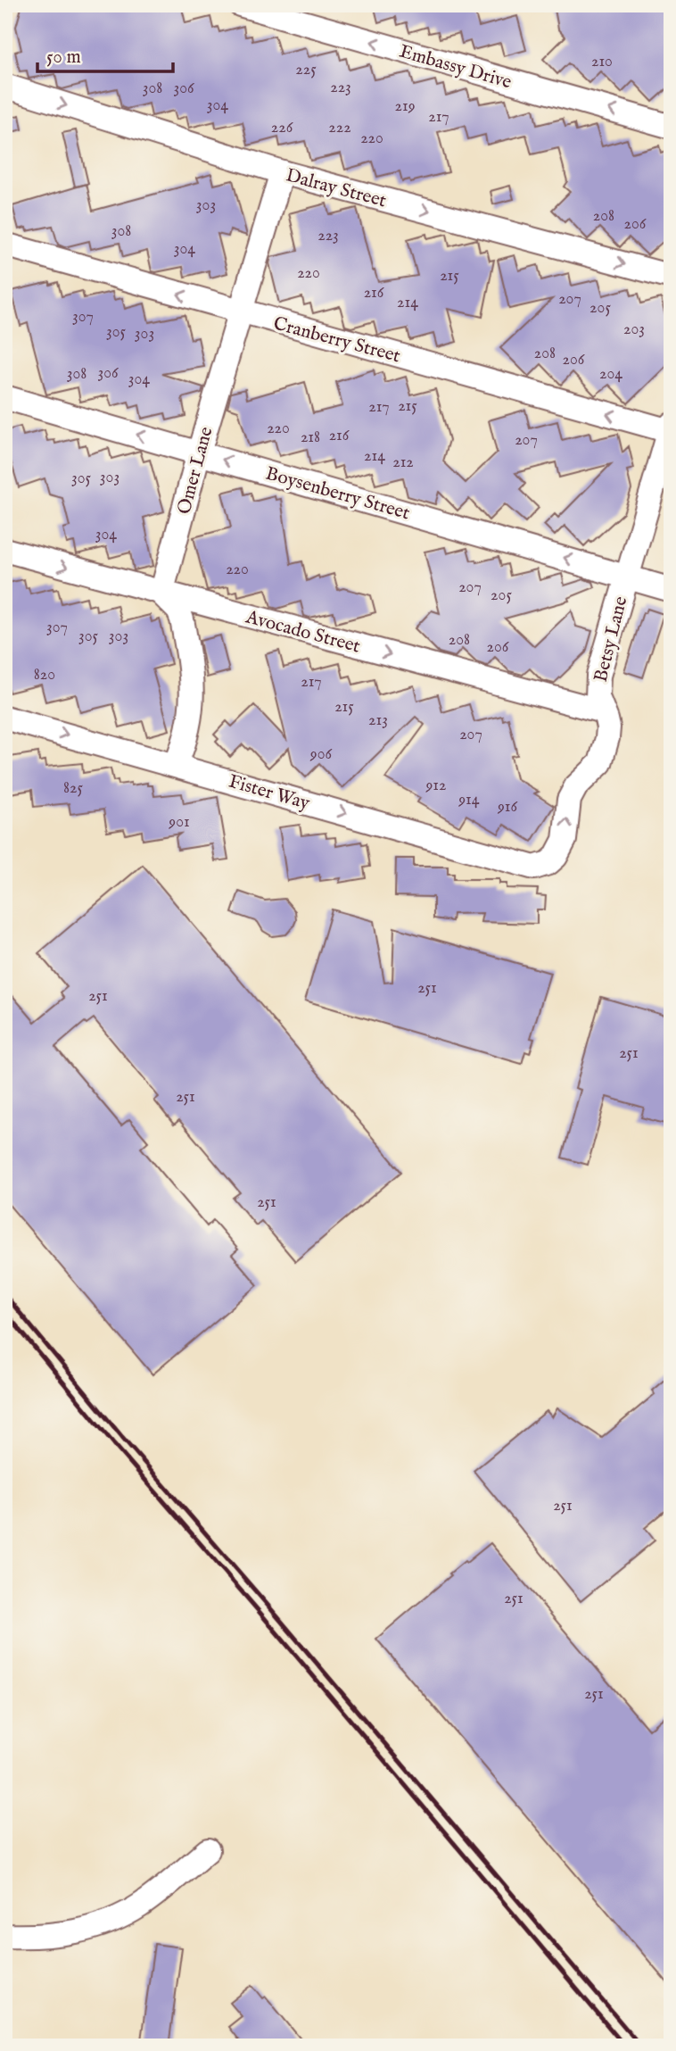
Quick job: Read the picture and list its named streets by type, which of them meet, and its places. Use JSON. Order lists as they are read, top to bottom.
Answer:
{
  "streets": {
    "street": [
      "Embassy Drive",
      "Dalray Street",
      "Cranberry Street",
      "Omer Lane",
      "Boysenberry Street",
      "Avocado Street",
      "Betsy Lane",
      "Fister Way"
    ]
  },
  "crossings": [
    ["Dalray Street", "Omer Lane"],
    ["Cranberry Street", "Omer Lane"],
    ["Cranberry Street", "Betsy Lane"],
    ["Omer Lane", "Boysenberry Street"],
    ["Omer Lane", "Avocado Street"],
    ["Boysenberry Street", "Betsy Lane"],
    ["Avocado Street", "Betsy Lane"],
    ["Betsy Lane", "Fister Way"]
  ],
  "one_way": [
    "Embassy Drive",
    "Dalray Street",
    "Cranberry Street",
    "Boysenberry Street",
    "Avocado Street",
    "Betsy Lane",
    "Fister Way"
  ],
  "house_numbers": [
    "210",
    "225",
    "223",
    "308",
    "306",
    "304",
    "219",
    "217",
    "226",
    "222",
    "220",
    "303",
    "208",
    "206",
    "308",
    "223",
    "304",
    "220",
    "215",
    "216",
    "207",
    "214",
    "205",
    "307",
    "203",
    "305",
    "303",
    "208",
    "206",
    "306",
    "308",
    "204",
    "304",
    "215",
    "217",
    "220",
    "216",
    "218",
    "207",
    "214",
    "212",
    "303",
    "305",
    "304",
    "220",
    "207",
    "205",
    "307",
    "305",
    "303",
    "208",
    "206",
    "820",
    "217",
    "215",
    "213",
    "207",
    "906",
    "912",
    "825",
    "914",
    "916",
    "901",
    "251",
    "251",
    "251",
    "251",
    "251",
    "251",
    "251",
    "251"
  ],
  "scale_bar": "50 m"
}
